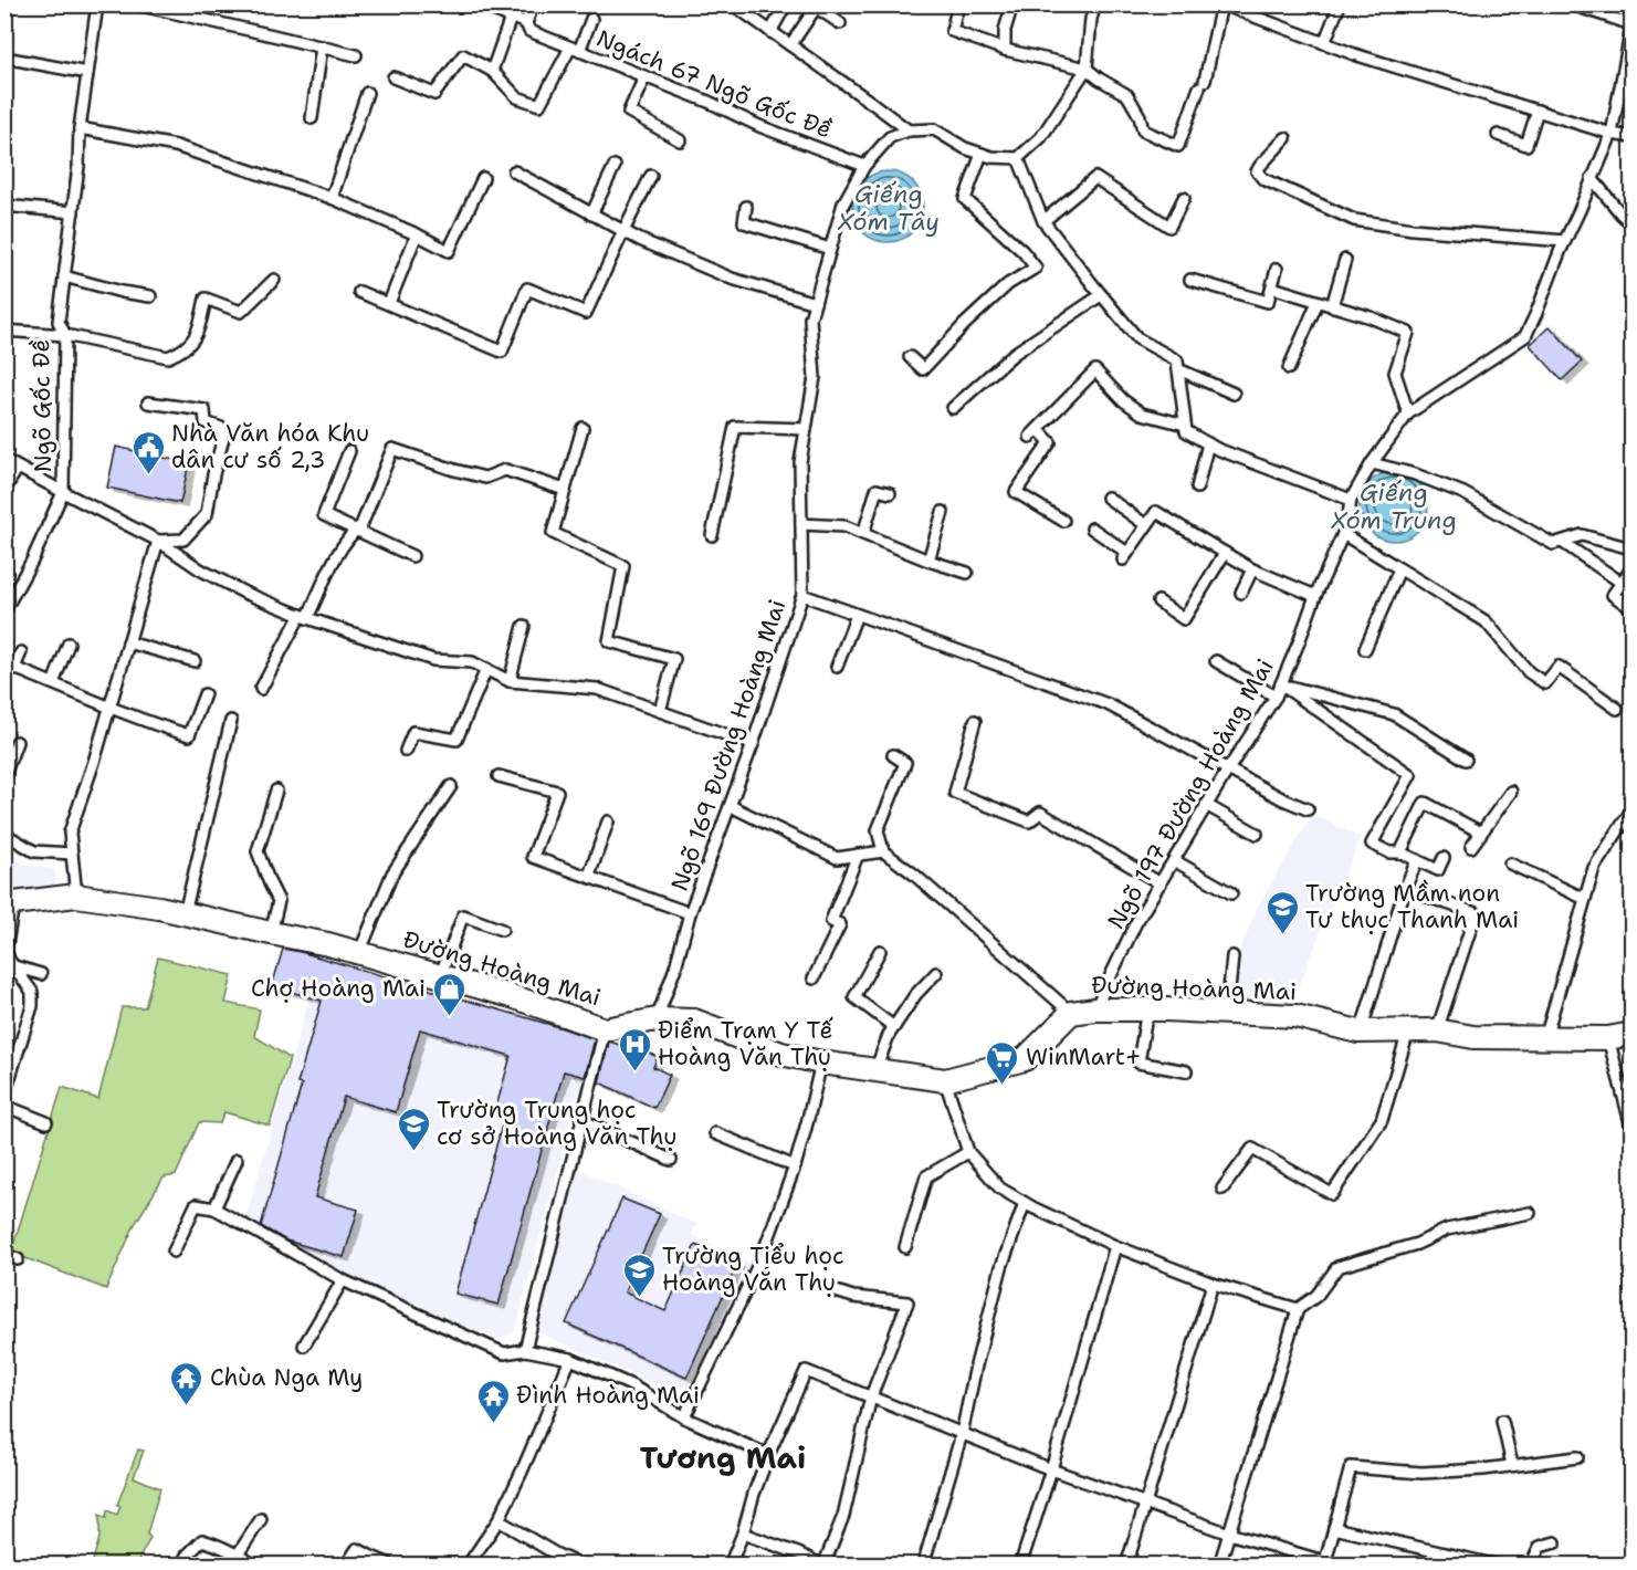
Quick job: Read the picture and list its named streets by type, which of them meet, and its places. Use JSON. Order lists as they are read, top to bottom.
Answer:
{
  "streets": {
    "street": ["Đường Hoàng Mai"],
    "lane": [
      "Ngách 67 Ngõ Gốc Đề",
      "Ngõ Gốc Đề",
      "Ngõ 169 Đường Hoàng Mai",
      "Ngõ 197 Đường Hoàng Mai"
    ]
  },
  "crossings": [
    ["Ngách 67 Ngõ Gốc Đề", "Ngõ 169 Đường Hoàng Mai"],
    ["Ngõ Gốc Đề", "Ngõ 169 Đường Hoàng Mai"],
    ["Ngõ 169 Đường Hoàng Mai", "Đường Hoàng Mai"],
    ["Ngõ 197 Đường Hoàng Mai", "Đường Hoàng Mai"]
  ],
  "districts": ["Tương Mai"],
  "water": ["Giếng Xóm Tây", "Giếng Xóm Trung"],
  "places": {
    "public building": ["Nhà Văn hóa Khu dân cư số 2,3"],
    "school or university": ["Trường Mầm non Tư thục Thanh Mai", "Trường Trung học cơ sở Hoàng Văn Thụ", "Trường Tiểu học Hoàng Văn Thụ"],
    "shop": ["Chợ Hoàng Mai"],
    "hospital": ["Điểm Trạm Y Tế Hoàng Văn Thụ"],
    "supermarket": ["WinMart+"],
    "temple": ["Chùa Nga My", "Đình Hoàng Mai"]
  }
}
